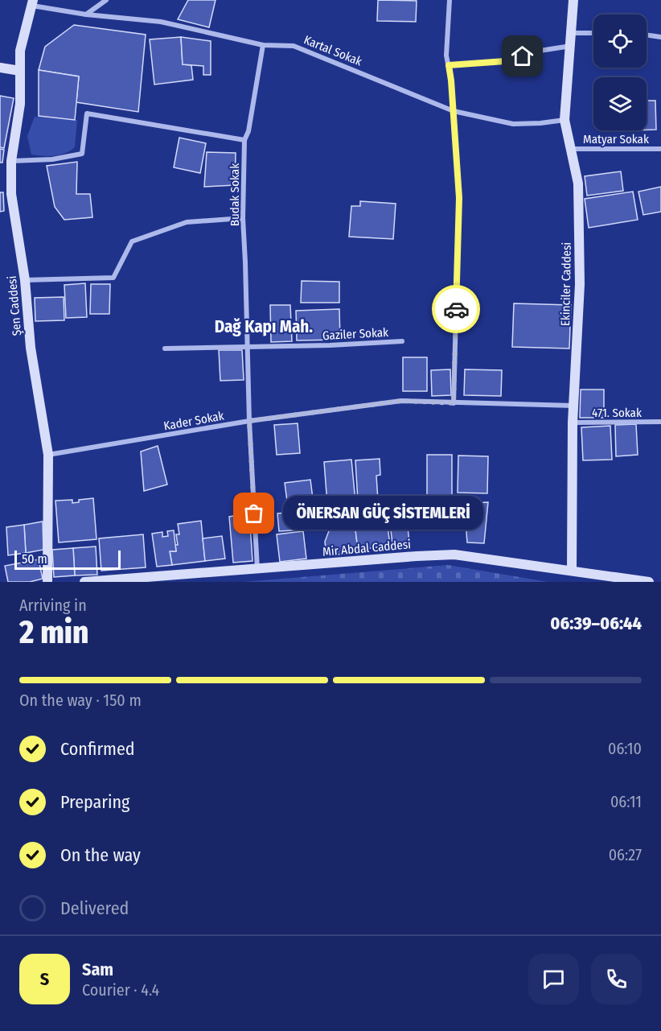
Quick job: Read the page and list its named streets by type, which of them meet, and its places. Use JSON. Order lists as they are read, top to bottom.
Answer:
{
  "streets": {
    "street": [
      "Kartal Sokak",
      "Matyar Sokak",
      "Budak Sokak",
      "Ekinciler Caddesi",
      "Şen Caddesi",
      "Gaziler Sokak",
      "471. Sokak",
      "Kader Sokak",
      "Mir Abdal Caddesi"
    ]
  },
  "crossings": [
    ["Kartal Sokak", "Budak Sokak"],
    ["Kartal Sokak", "Ekinciler Caddesi"],
    ["Kartal Sokak", "Şen Caddesi"],
    ["Matyar Sokak", "Ekinciler Caddesi"],
    ["Budak Sokak", "Gaziler Sokak"],
    ["Budak Sokak", "Kader Sokak"],
    ["Budak Sokak", "Mir Abdal Caddesi"],
    ["Ekinciler Caddesi", "471. Sokak"],
    ["Ekinciler Caddesi", "Kader Sokak"],
    ["Ekinciler Caddesi", "Mir Abdal Caddesi"],
    ["Şen Caddesi", "Kader Sokak"]
  ],
  "districts": ["Dağ Kapı Mah."],
  "places": ["ÖNERSAN GÜÇ SİSTEMLERİ"],
  "scale_bar": "50 m",
  "page": {
    "bubble": "ÖNERSAN GÜÇ SİSTEMLERİ",
    "scale": "50 m",
    "heading": ["2 min", "Arriving in", "06:39–06:44"],
    "panel": ["Sam", "Courier · 4.4"],
    "bar": "On the way · 150 m",
    "list": [
      ["Confirmed", "06:10"],
      ["Preparing", "06:11"],
      ["On the way", "06:27"],
      "Delivered"
    ],
    "round": "S"
  }
}
